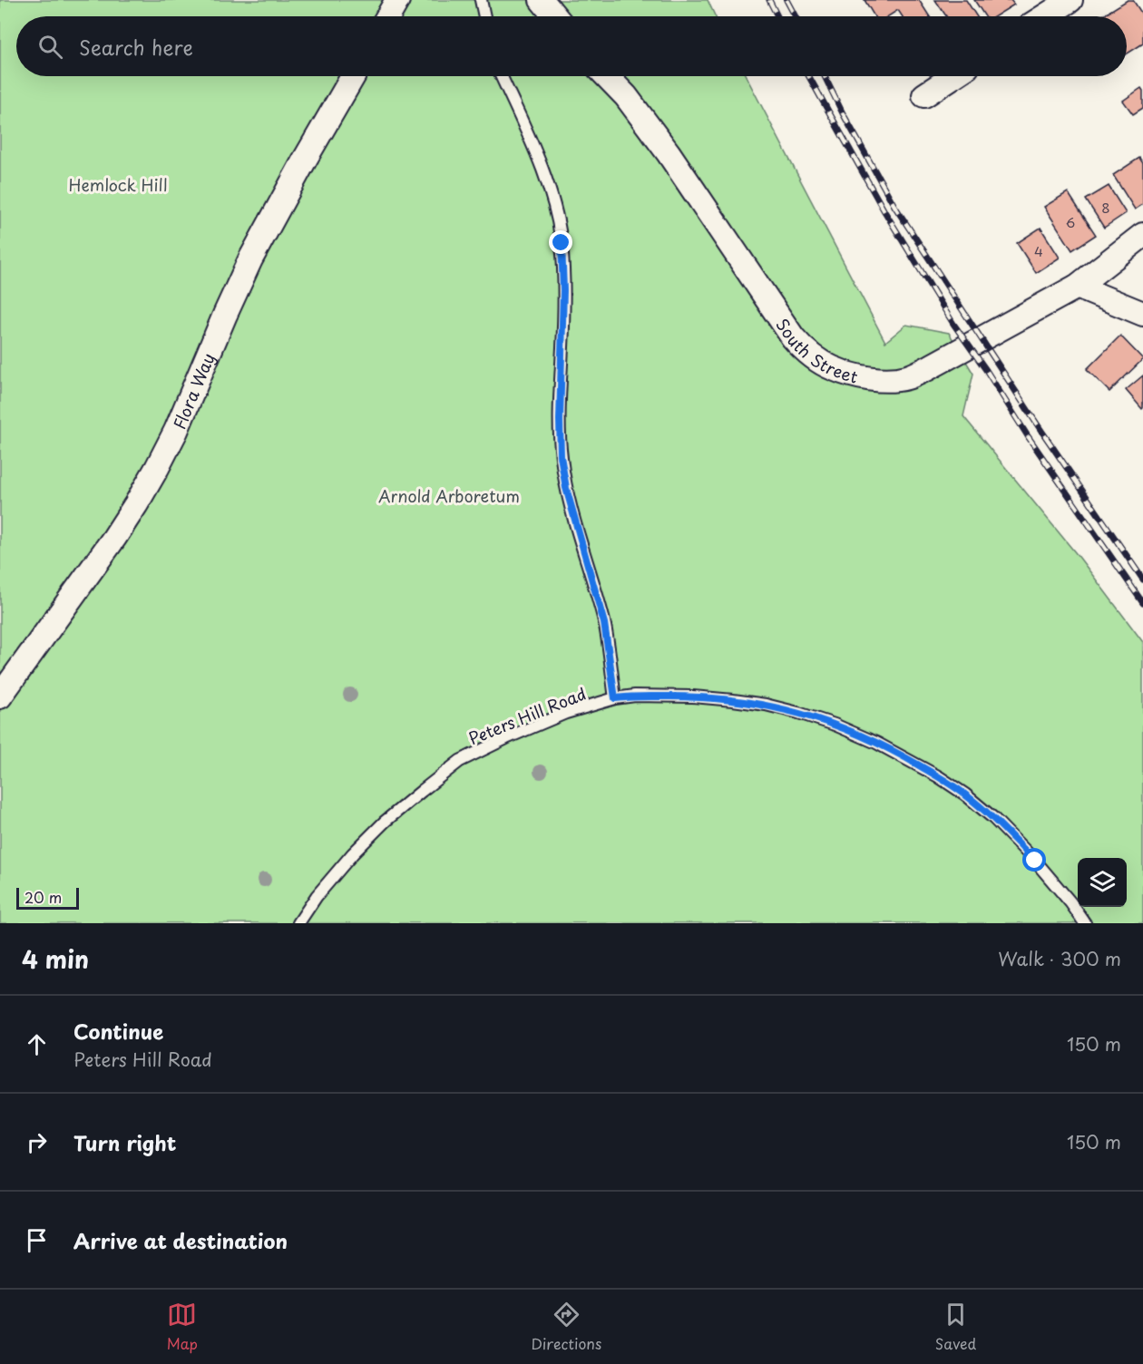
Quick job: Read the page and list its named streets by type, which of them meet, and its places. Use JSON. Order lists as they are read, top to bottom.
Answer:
{
  "streets": {
    "street": ["South Street", "Flora Way"],
    "lane": ["Peters Hill Road"]
  },
  "parks": ["Hemlock Hill", "Arnold Arboretum"],
  "house_numbers": ["8", "6", "4"],
  "scale_bar": "20 m",
  "page": {
    "search": "Search here",
    "scale": "20 m",
    "heading": ["4 min", "Walk · 300 m"],
    "list": [
      ["Continue", "Peters Hill Road", "150 m"],
      ["Turn right", "150 m"],
      "Arrive at destination"
    ],
    "nav": ["Map", "Directions", "Saved"]
  }
}
